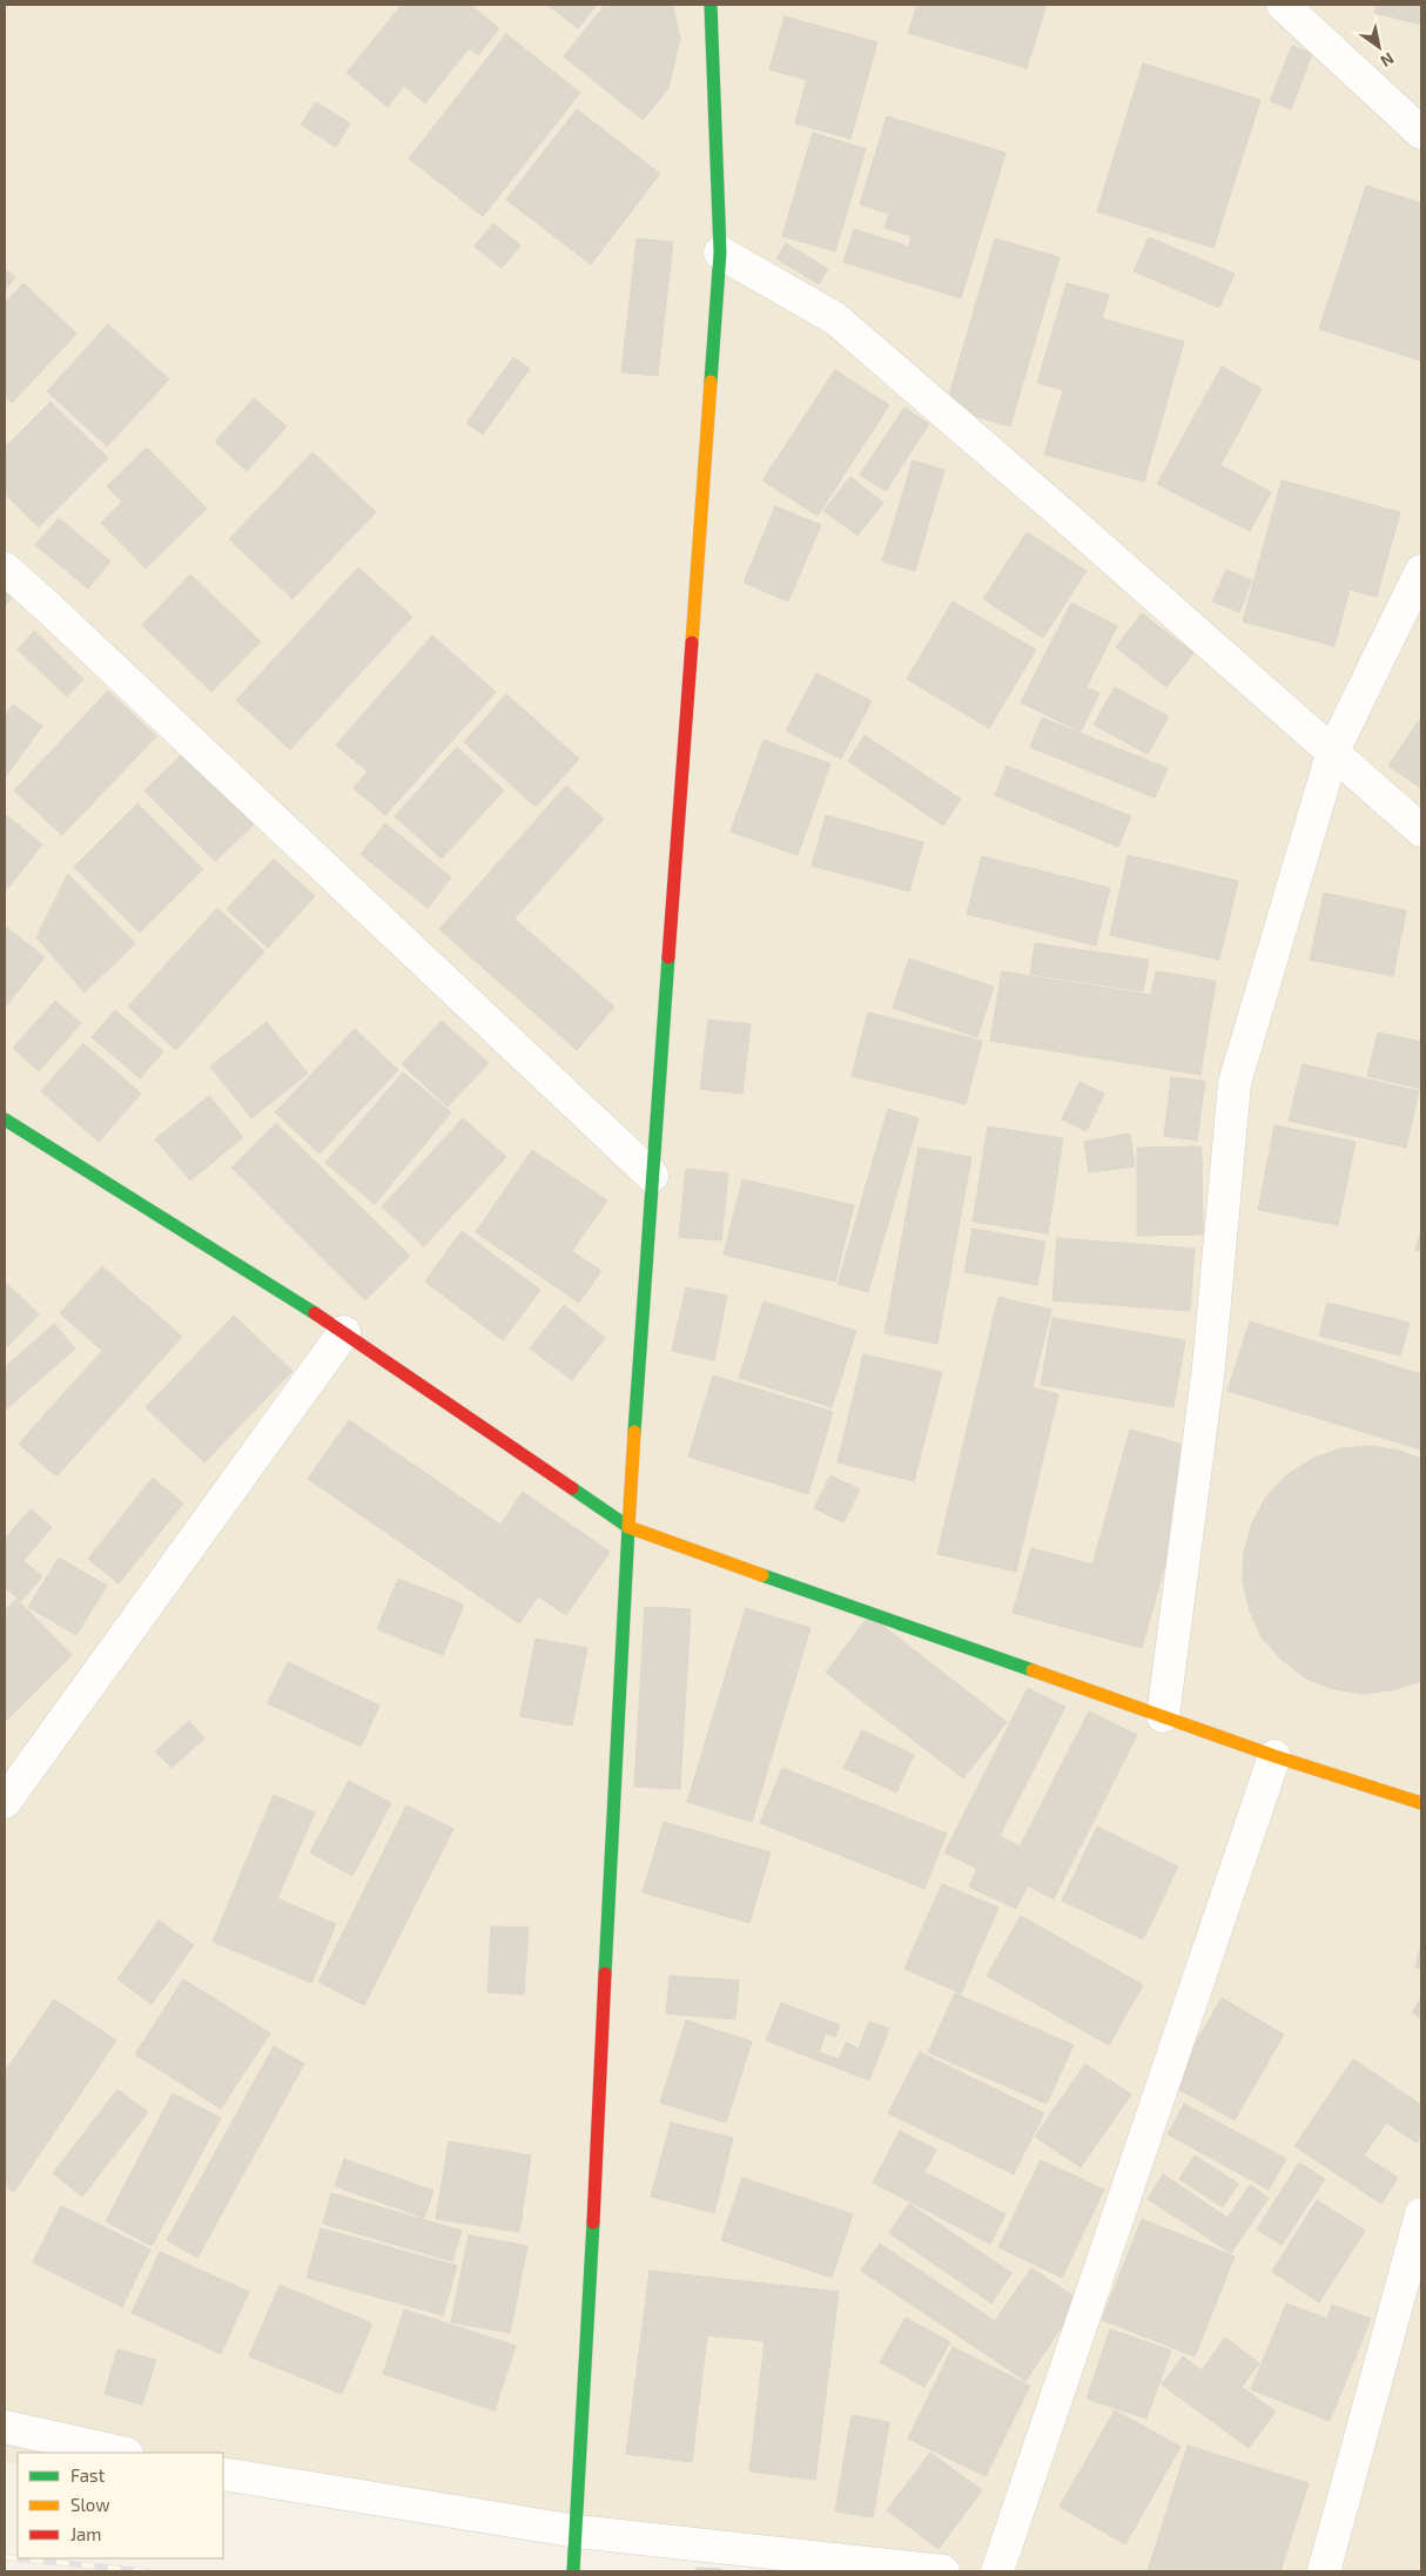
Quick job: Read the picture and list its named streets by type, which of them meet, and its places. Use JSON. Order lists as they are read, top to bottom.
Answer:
{
  "legend": ["Fast", "Slow", "Jam"],
  "north": "bottom right"
}
